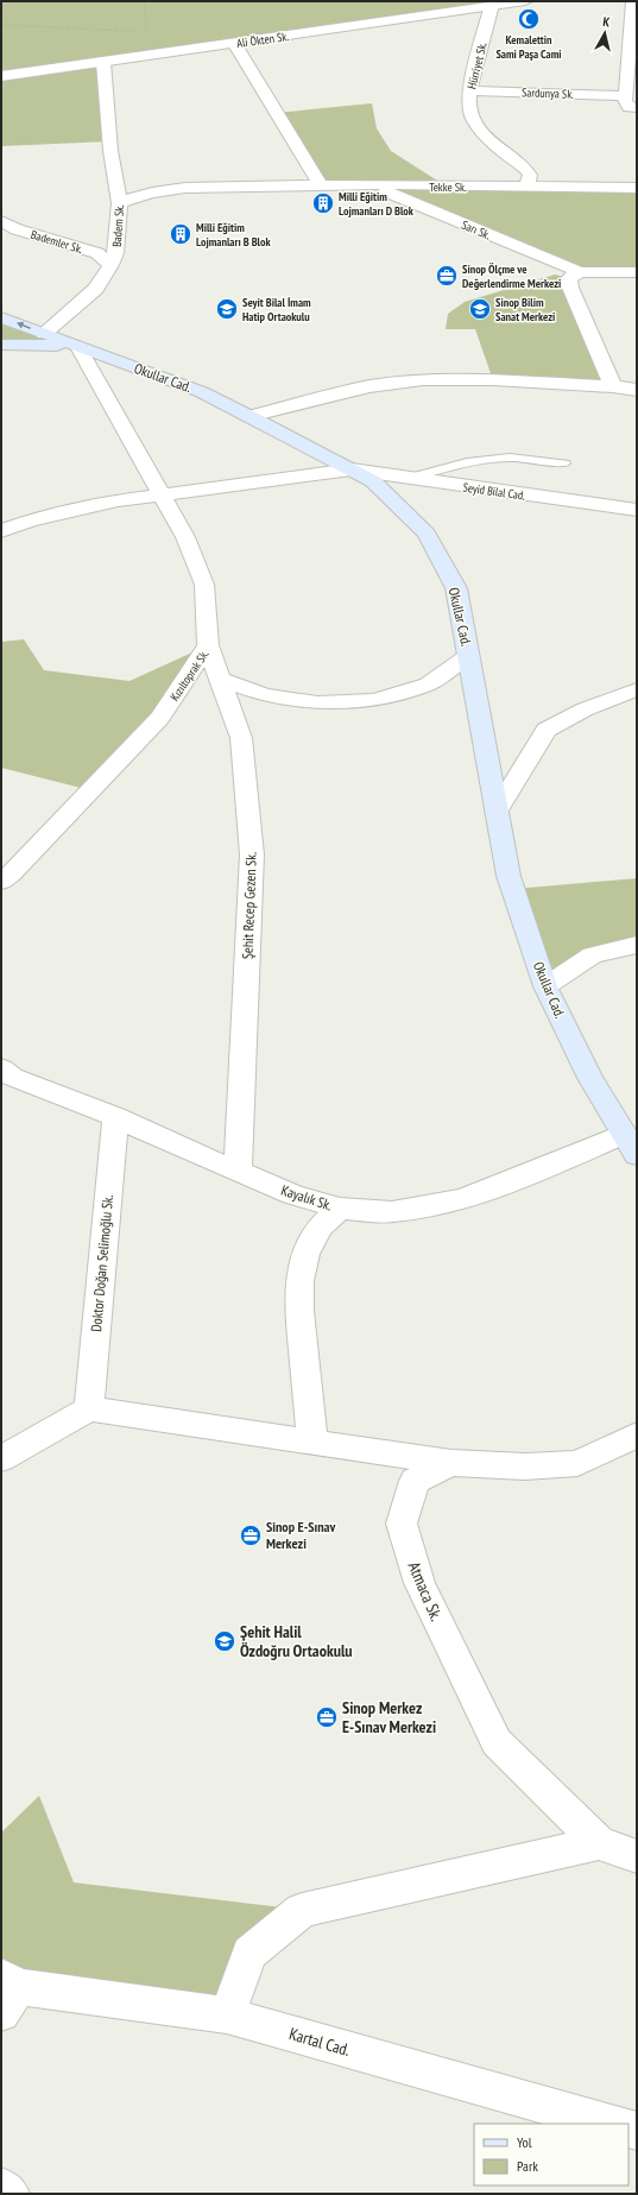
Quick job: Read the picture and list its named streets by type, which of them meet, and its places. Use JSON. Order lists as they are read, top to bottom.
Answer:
{
  "streets": {
    "main road": ["Okullar Cad."],
    "street": [
      "Ali Ökten Sk.",
      "Hürriyet Sk.",
      "Sardunya Sk.",
      "Tekke Sk.",
      "Badem Sk.",
      "Sarı Sk.",
      "Bademler Sk.",
      "Seyid Bilal Cad.",
      "Kızıltoprak Sk.",
      "Şehit Recep Gezen Sk.",
      "Kayalık Sk.",
      "Doktor Doğan Selimoğlu Sk.",
      "Atmaca Sk.",
      "Kartal Cad."
    ]
  },
  "crossings": [
    ["Ali Ökten Sk.", "Hürriyet Sk."],
    ["Ali Ökten Sk.", "Badem Sk."],
    ["Hürriyet Sk.", "Sardunya Sk."],
    ["Hürriyet Sk.", "Tekke Sk."],
    ["Tekke Sk.", "Badem Sk."],
    ["Tekke Sk.", "Sarı Sk."],
    ["Badem Sk.", "Bademler Sk."],
    ["Badem Sk.", "Okullar Cad."],
    ["Okullar Cad.", "Seyid Bilal Cad."],
    ["Okullar Cad.", "Kızıltoprak Sk."],
    ["Okullar Cad.", "Kayalık Sk."],
    ["Seyid Bilal Cad.", "Kızıltoprak Sk."],
    ["Kızıltoprak Sk.", "Şehit Recep Gezen Sk."],
    ["Şehit Recep Gezen Sk.", "Kayalık Sk."],
    ["Kayalık Sk.", "Doktor Doğan Selimoğlu Sk."]
  ],
  "places": {
    "mosque": ["Kemalettin Sami Paşa Cami"],
    "building": ["Milli Eğitim Lojmanları D Blok", "Milli Eğitim Lojmanları B Blok"],
    "office": ["Sinop Ölçme ve Değerlendirme Merkezi", "Sinop E-Sınav Merkezi", "Sinop Merkez E-Sınav Merkezi"],
    "school or university": ["Seyit Bilal İmam Hatip Ortaokulu", "Sinop Bilim Sanat Merkezi", "Şehit Halil Özdoğru Ortaokulu"]
  },
  "legend": ["Yol", "Park"],
  "north": "top"
}
